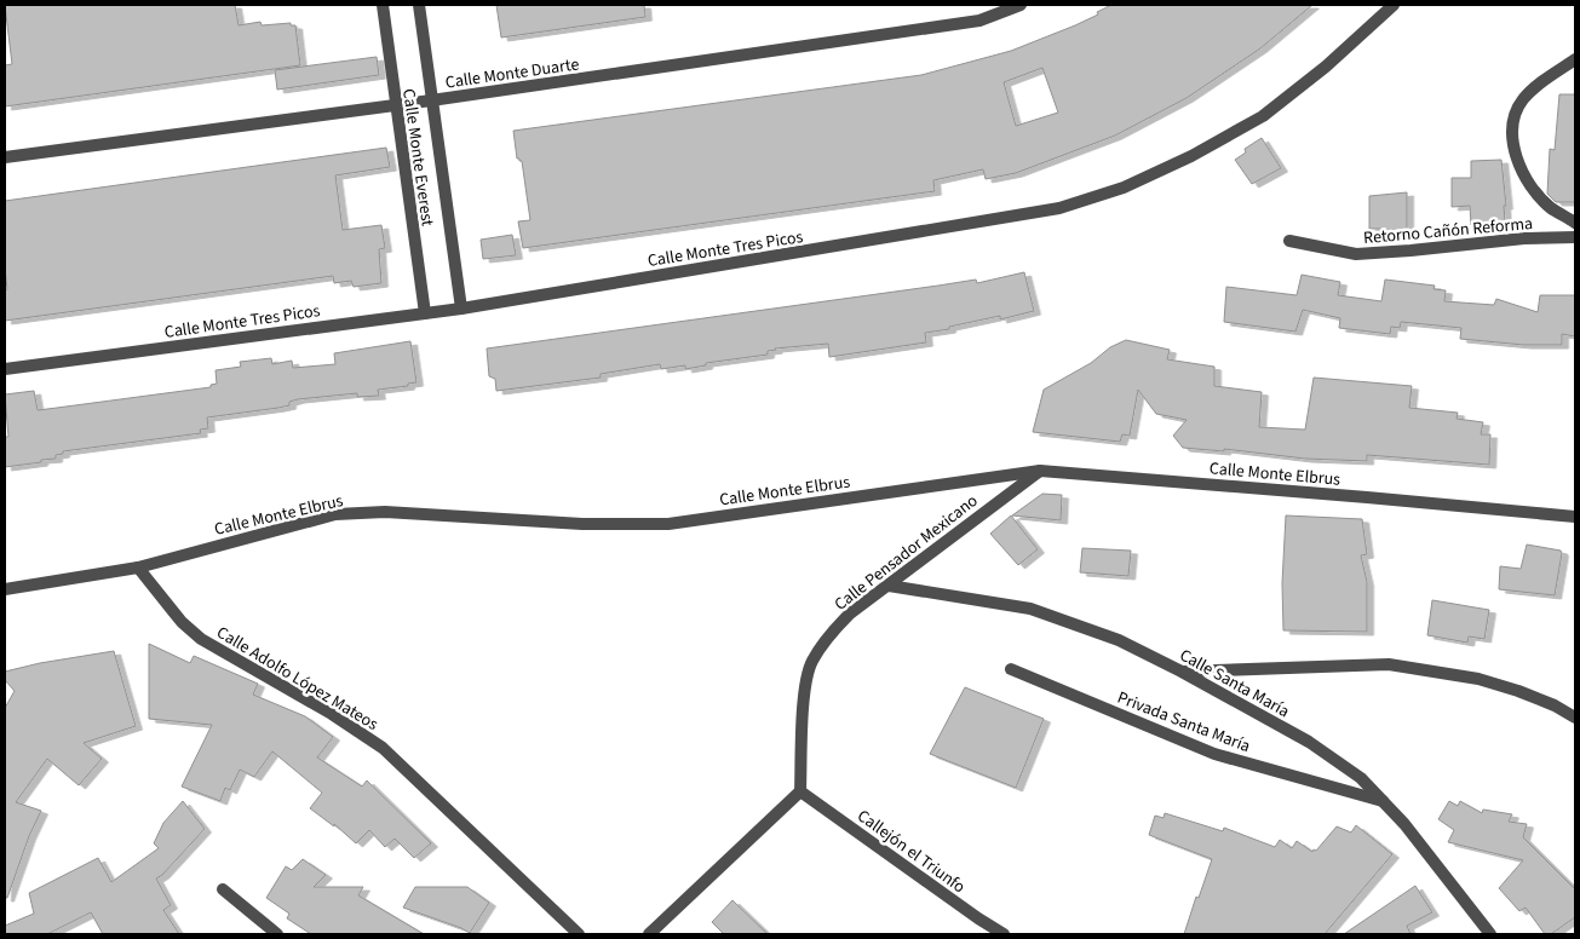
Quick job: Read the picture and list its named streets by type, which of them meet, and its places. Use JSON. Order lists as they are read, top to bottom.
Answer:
{
  "streets": {
    "street": [
      "Calle Monte Duarte",
      "Calle Monte Everest",
      "Retorno Cañón Reforma",
      "Calle Monte Tres Picos",
      "Calle Monte Elbrus",
      "Calle Pensador Mexicano",
      "Calle Adolfo López Mateos",
      "Calle Santa María",
      "Privada Santa María",
      "Callejón el Triunfo"
    ]
  },
  "crossings": [
    ["Calle Monte Duarte", "Calle Monte Everest"],
    ["Calle Monte Everest", "Calle Monte Tres Picos"],
    ["Calle Monte Elbrus", "Calle Pensador Mexicano"],
    ["Calle Monte Elbrus", "Calle Adolfo López Mateos"],
    ["Calle Pensador Mexicano", "Calle Santa María"],
    ["Calle Pensador Mexicano", "Callejón el Triunfo"],
    ["Calle Santa María", "Privada Santa María"]
  ]
}
